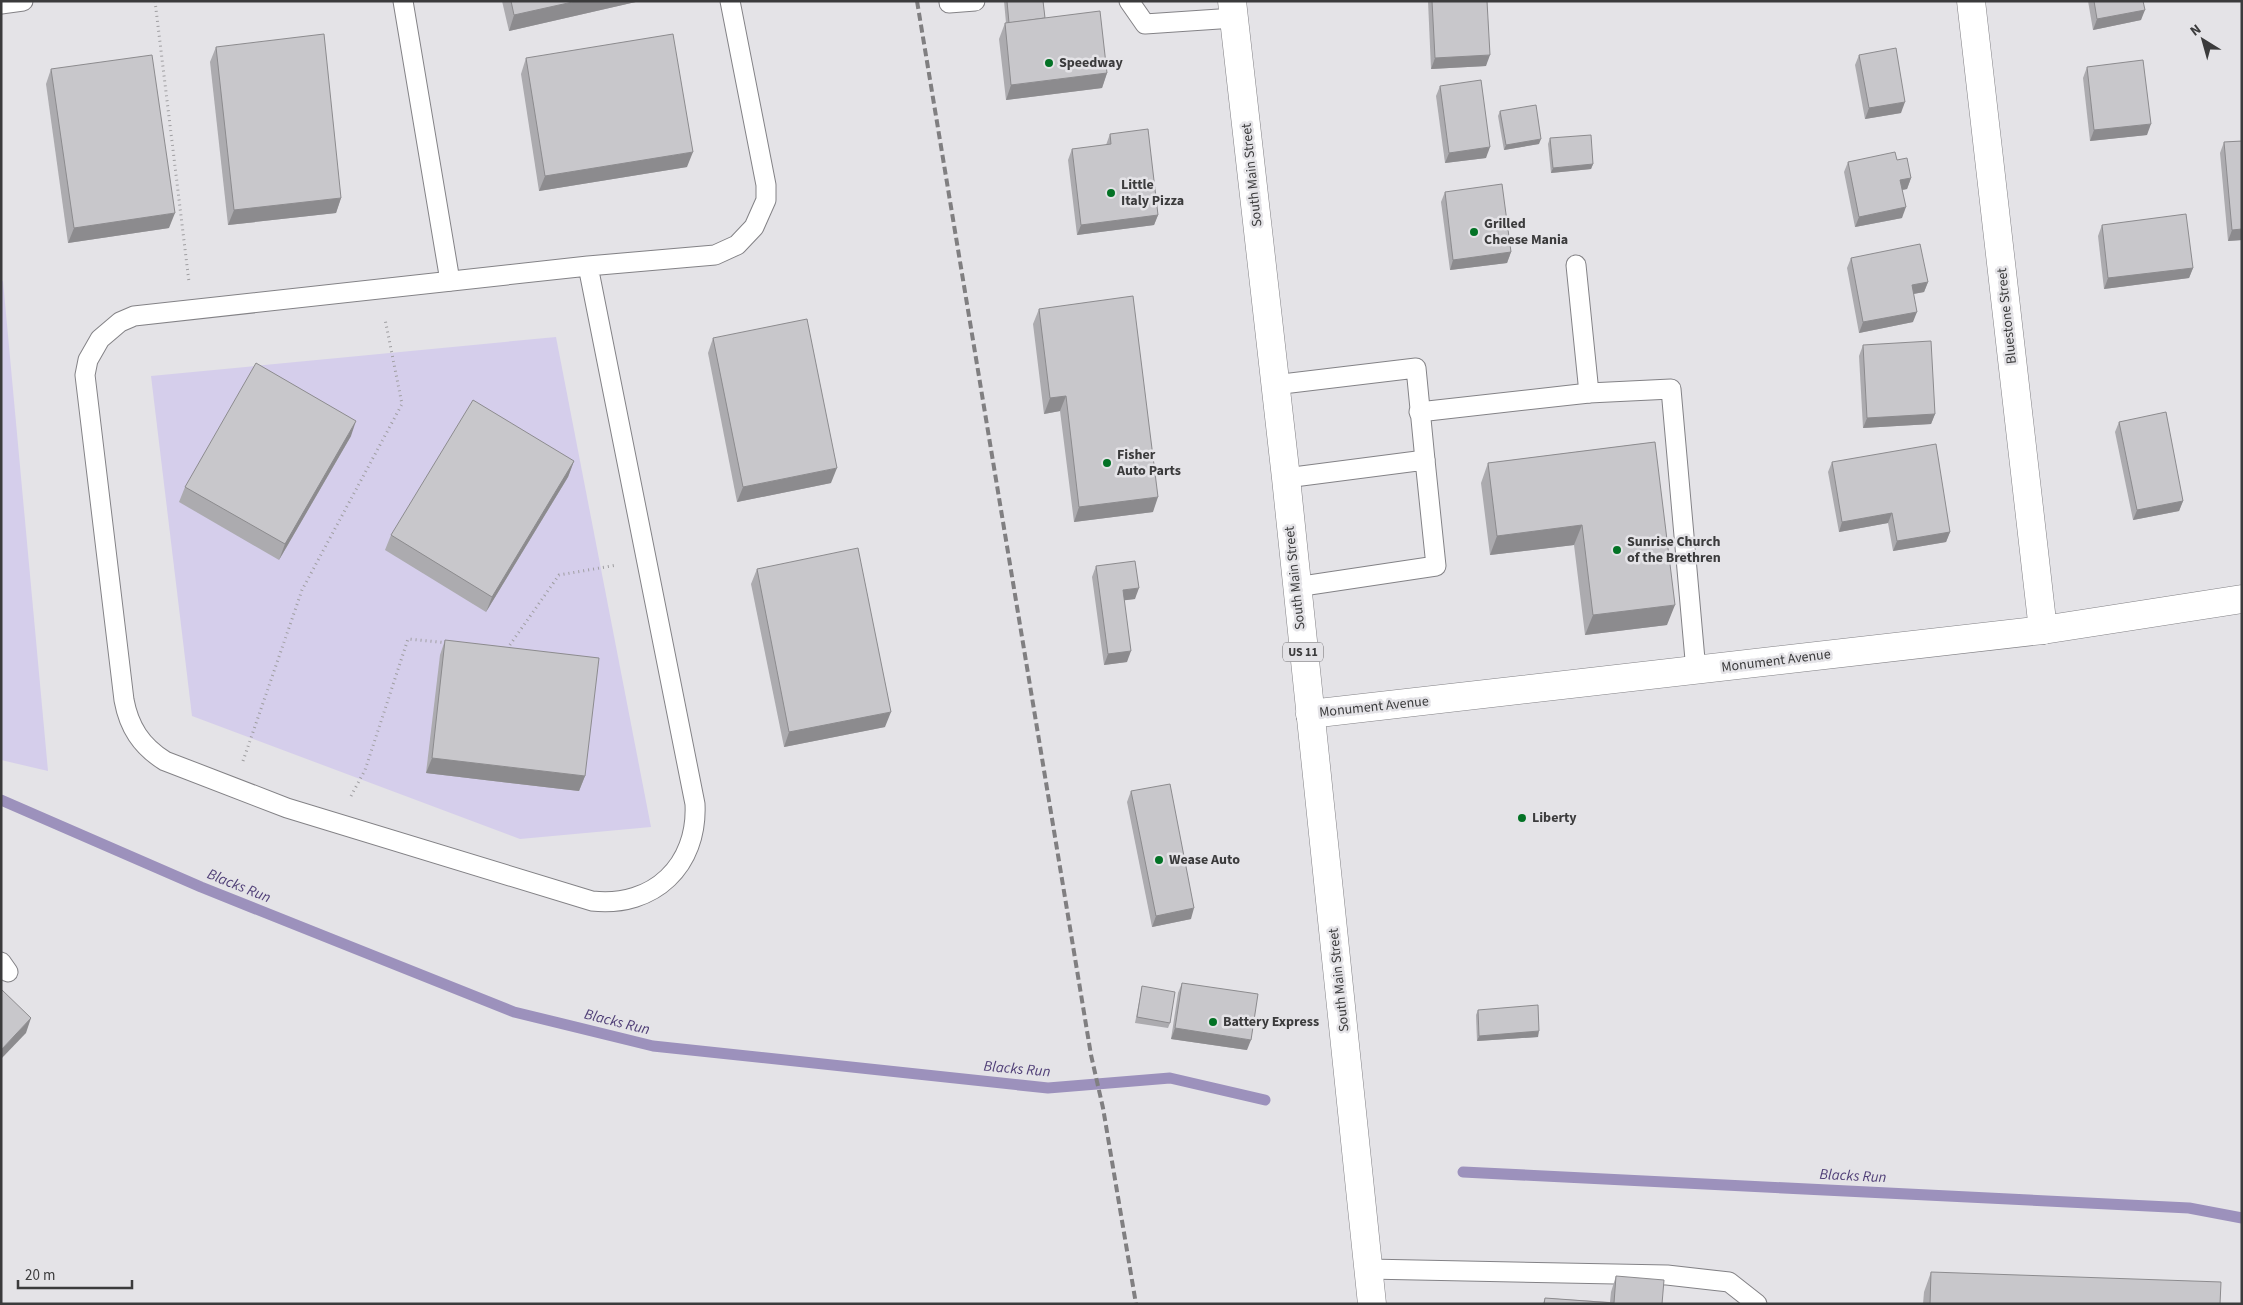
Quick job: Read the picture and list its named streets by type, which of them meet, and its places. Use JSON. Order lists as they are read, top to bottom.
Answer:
{
  "streets": {
    "street": [
      "South Main Street",
      "Bluestone Street",
      "US 11",
      "Monument Avenue"
    ]
  },
  "crossings": [
    ["South Main Street", "Monument Avenue"],
    ["Bluestone Street", "Monument Avenue"]
  ],
  "water": ["Blacks Run"],
  "places": [
    "Speedway",
    "Little Italy Pizza",
    "Grilled Cheese Mania",
    "Fisher Auto Parts",
    "Sunrise Church of the Brethren",
    "Liberty",
    "Wease Auto",
    "Battery Express"
  ],
  "scale_bar": "20 m",
  "north": "top left"
}
